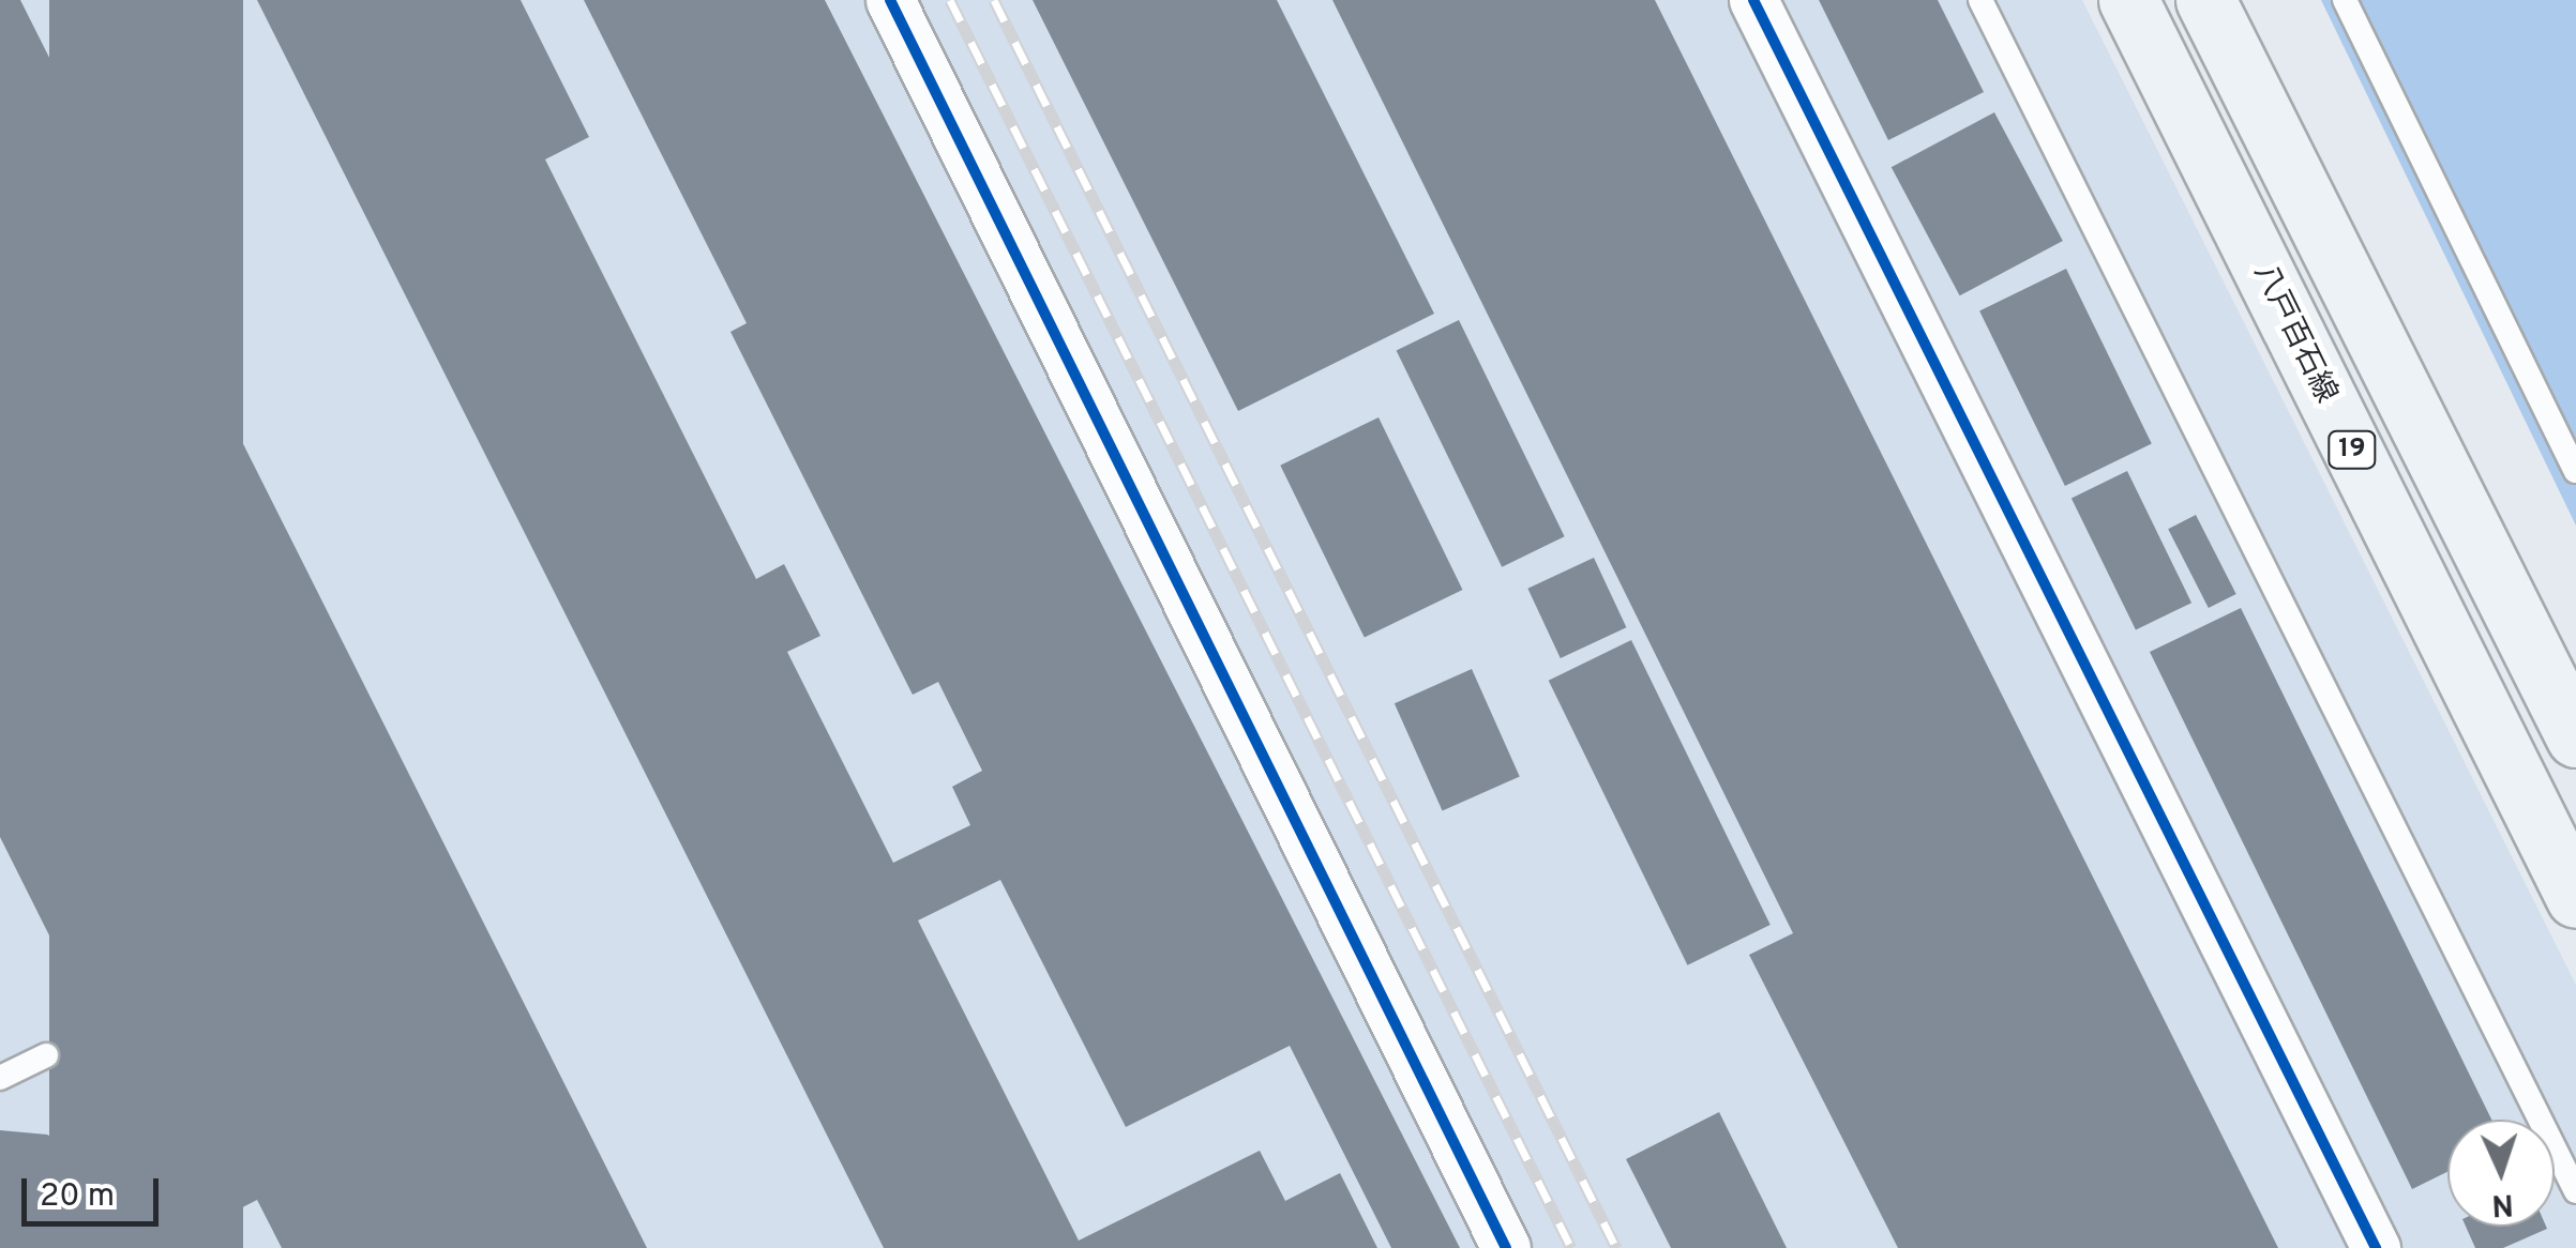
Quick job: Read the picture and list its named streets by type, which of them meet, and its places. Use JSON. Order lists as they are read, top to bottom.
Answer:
{
  "streets": {
    "main road": ["八戸百石線", "19"]
  },
  "scale_bar": "20 m",
  "north": "bottom"
}
